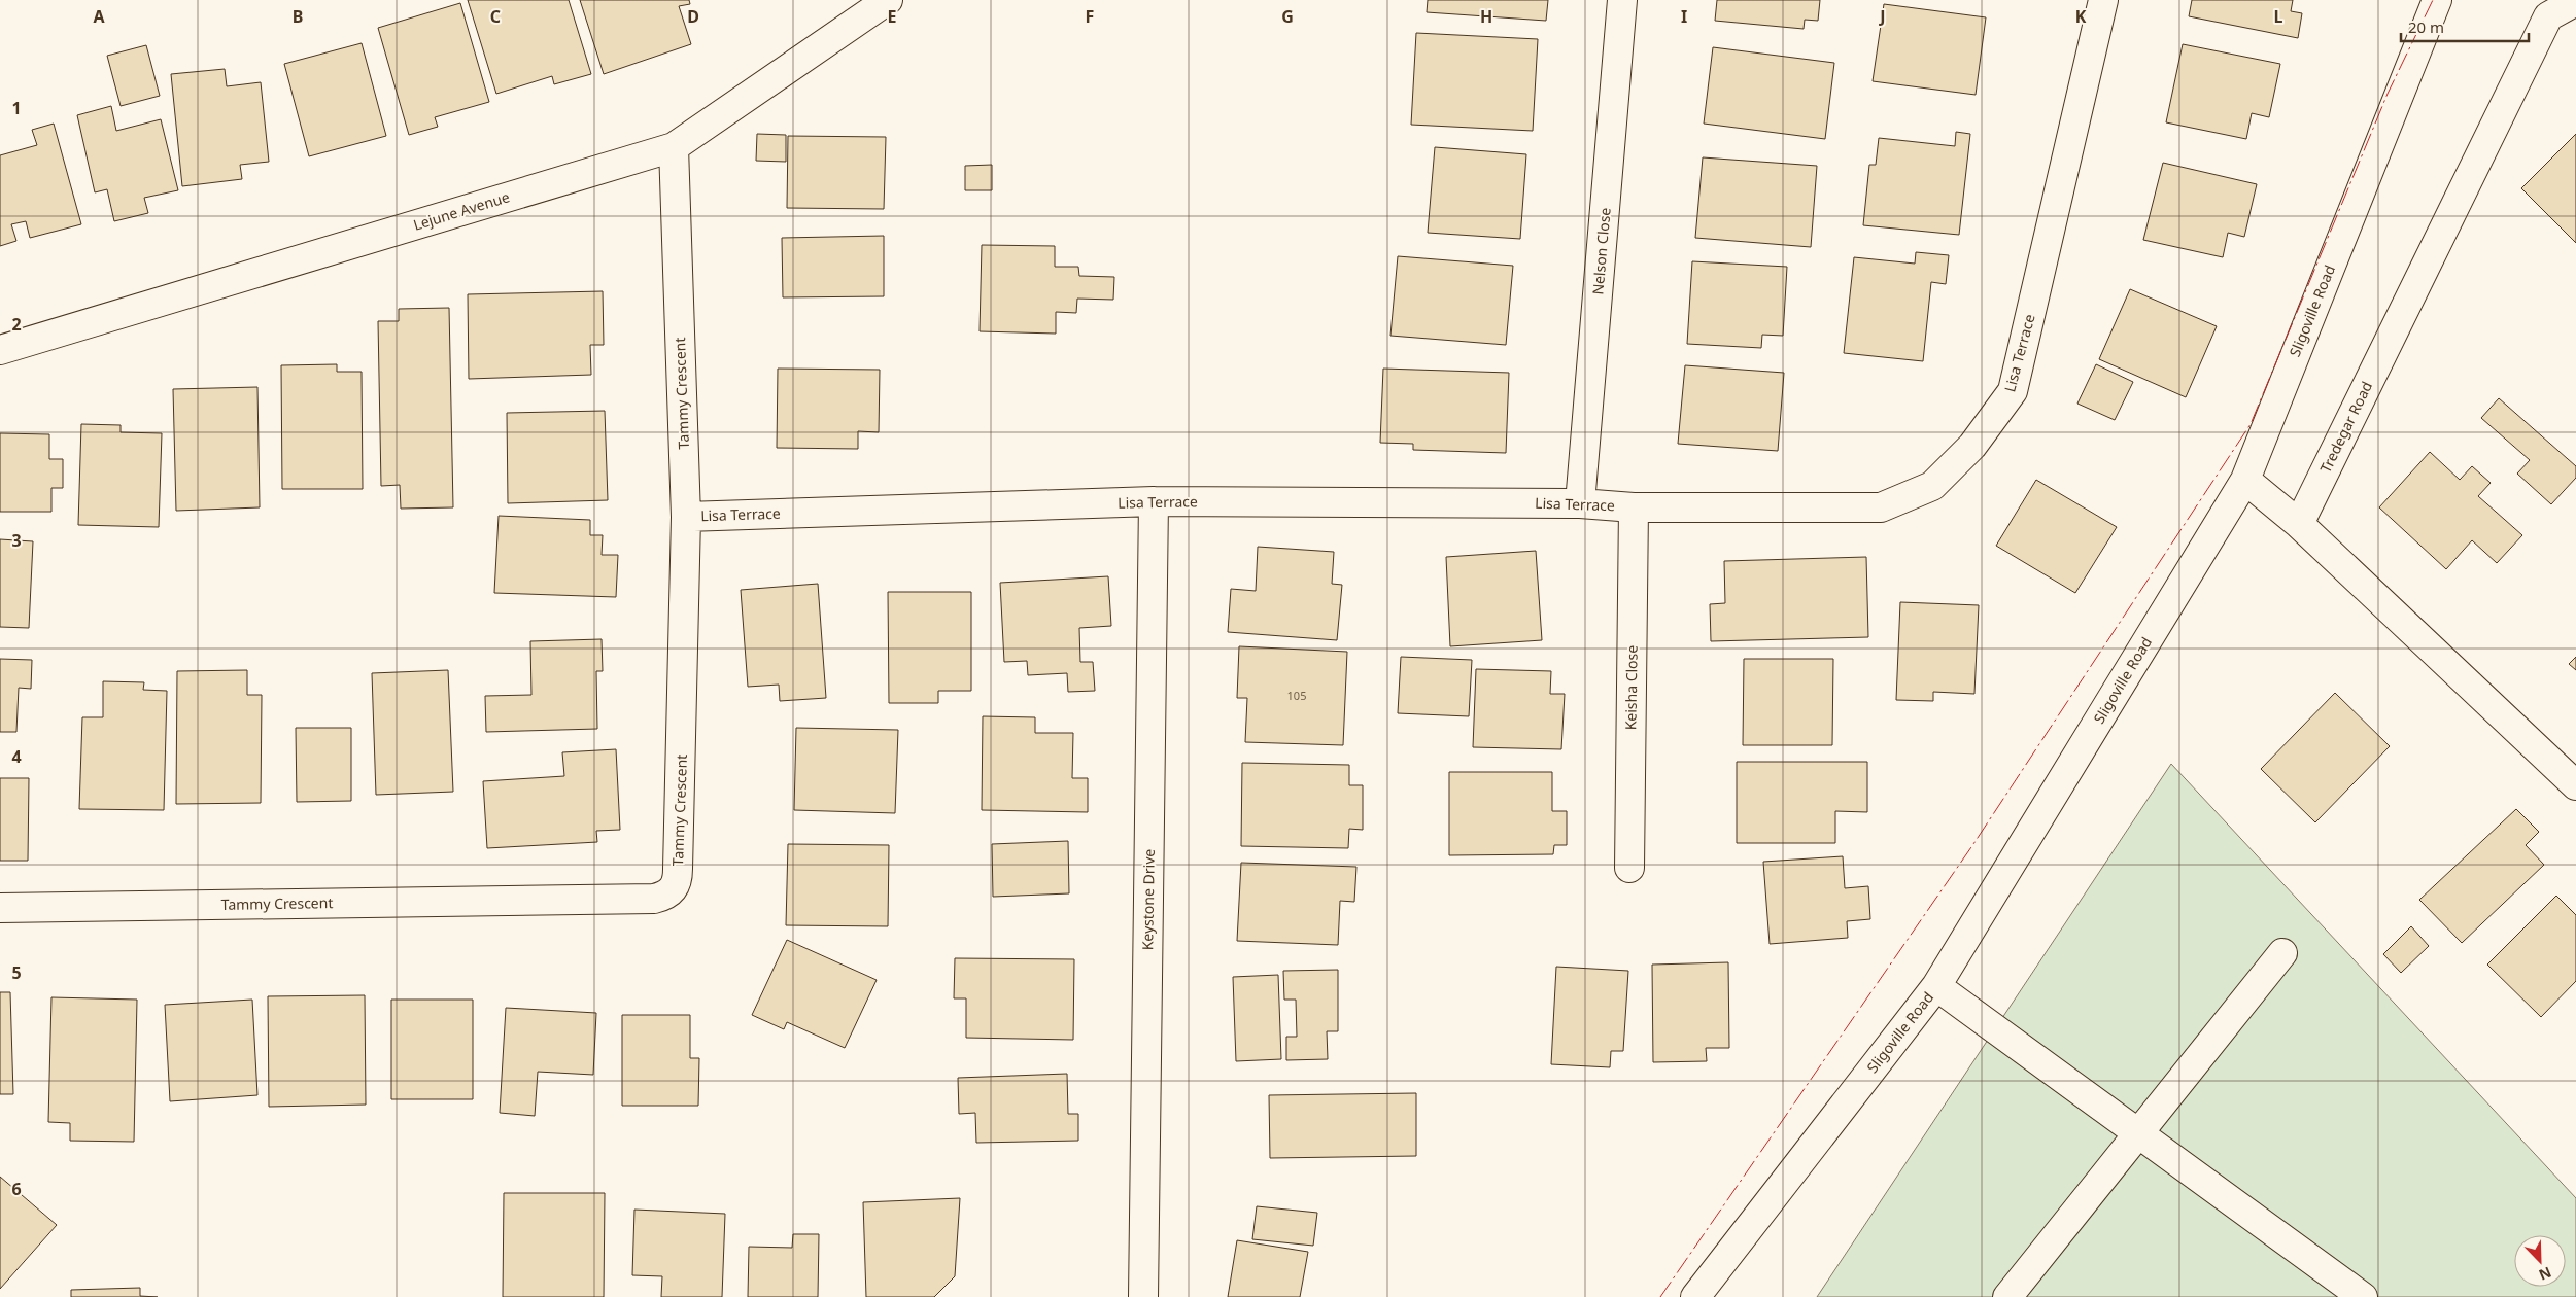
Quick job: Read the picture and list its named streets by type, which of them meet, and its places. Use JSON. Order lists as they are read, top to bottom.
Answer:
{
  "streets": {
    "street": [
      "Lejune Avenue",
      "Nelson Close",
      "Sligoville Road",
      "Lisa Terrace",
      "Tammy Crescent",
      "Tredegar Road",
      "Keisha Close",
      "Keystone Drive"
    ]
  },
  "crossings": [
    ["Lejune Avenue", "Tammy Crescent"],
    ["Nelson Close", "Lisa Terrace"],
    ["Lisa Terrace", "Tammy Crescent"],
    ["Lisa Terrace", "Keisha Close"],
    ["Lisa Terrace", "Keystone Drive"]
  ],
  "house_numbers": ["105"],
  "scale_bar": "20 m",
  "north": "bottom right",
  "grid": {
    "columns": [
      "A",
      "B",
      "C",
      "D",
      "E",
      "F",
      "G",
      "H",
      "I",
      "J",
      "K",
      "L"
    ],
    "rows": [
      "1",
      "2",
      "3",
      "4",
      "5",
      "6"
    ]
  }
}
